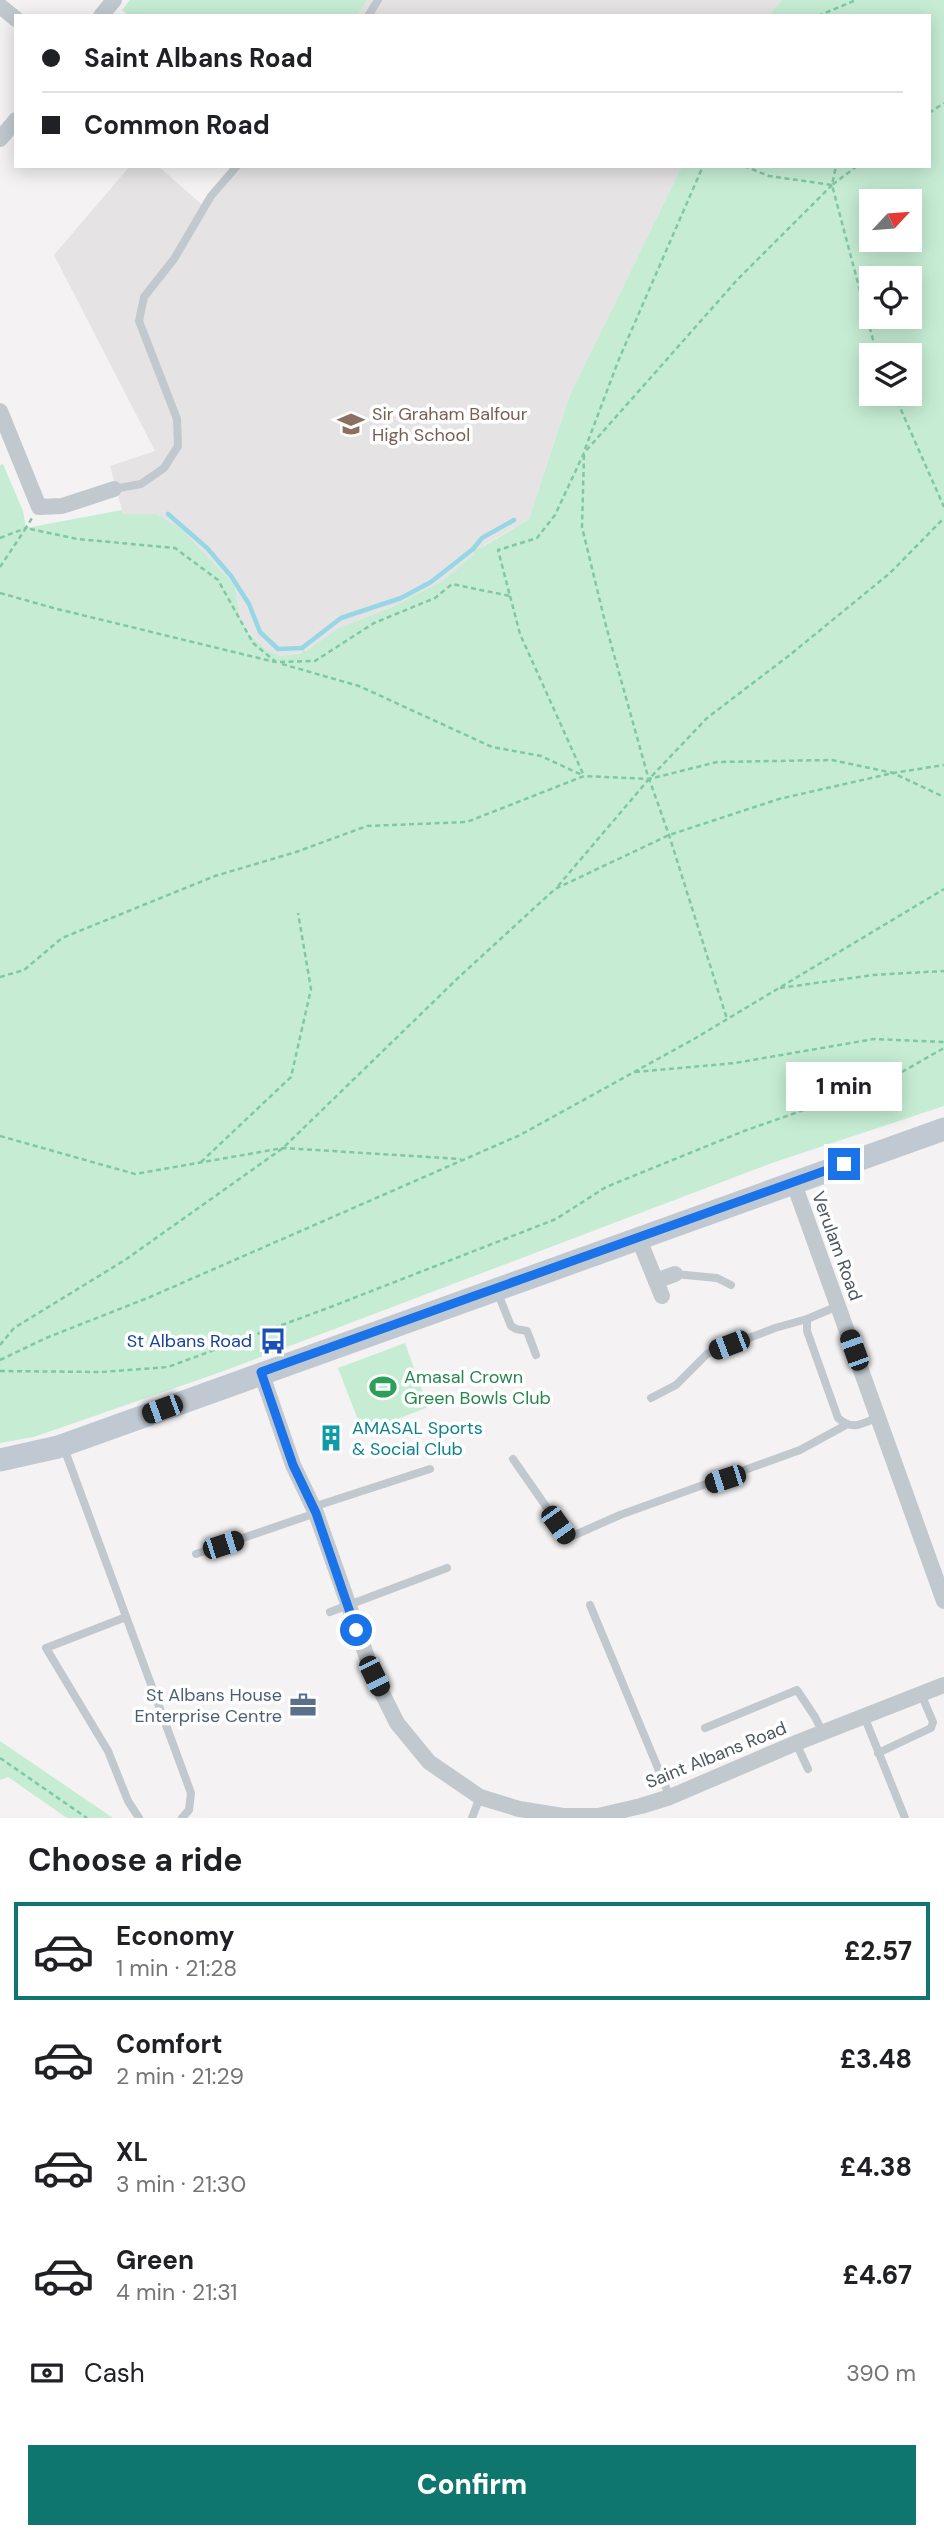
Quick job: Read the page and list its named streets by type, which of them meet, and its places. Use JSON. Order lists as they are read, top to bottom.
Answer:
{
  "streets": {
    "street": ["Verulam Road", "Saint Albans Road"]
  },
  "places": {
    "school or university": ["Sir Graham Balfour High School"],
    "bus stop": ["St Albans Road"],
    "sports": ["Amasal Crown Green Bowls Club"],
    "building": ["AMASAL Sports & Social Club"],
    "office": ["St Albans House Enterprise Centre"]
  },
  "north": "top right",
  "page": {
    "banner": ["Saint Albans Road", "Common Road"],
    "bubble": "1 min",
    "heading": "Choose a ride",
    "list": [
      {
        "name": "Economy",
        "note": "1 min · 21:28",
        "value": "£2.57"
      },
      {
        "name": "Comfort",
        "note": "2 min · 21:29",
        "value": "£3.48"
      },
      {
        "name": "XL",
        "note": "3 min · 21:30",
        "value": "£4.38"
      },
      {
        "name": "Green",
        "note": "4 min · 21:31",
        "value": "£4.67"
      }
    ],
    "pay": ["Cash", "390 m"],
    "buttons": "Confirm"
  }
}
